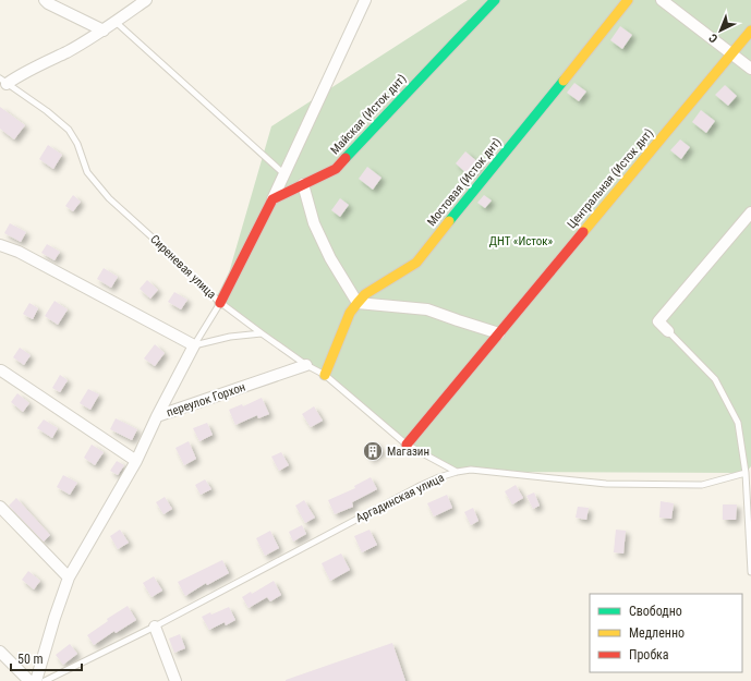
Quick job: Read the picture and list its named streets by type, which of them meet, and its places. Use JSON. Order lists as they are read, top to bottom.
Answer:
{
  "streets": {
    "street": [
      "Майская (Исток днт)",
      "Центральная (Исток днт)",
      "Мостовая (Исток днт)",
      "переулок Горхон"
    ],
    "lane": ["Сиреневая улица", "Аргадинская улица"]
  },
  "parks": ["ДНТ «Исток»"],
  "places": {
    "building": ["Магазин"]
  },
  "legend": ["Свободно", "Медленно", "Пробка"],
  "scale_bar": "50 m",
  "north": "bottom left"
}
